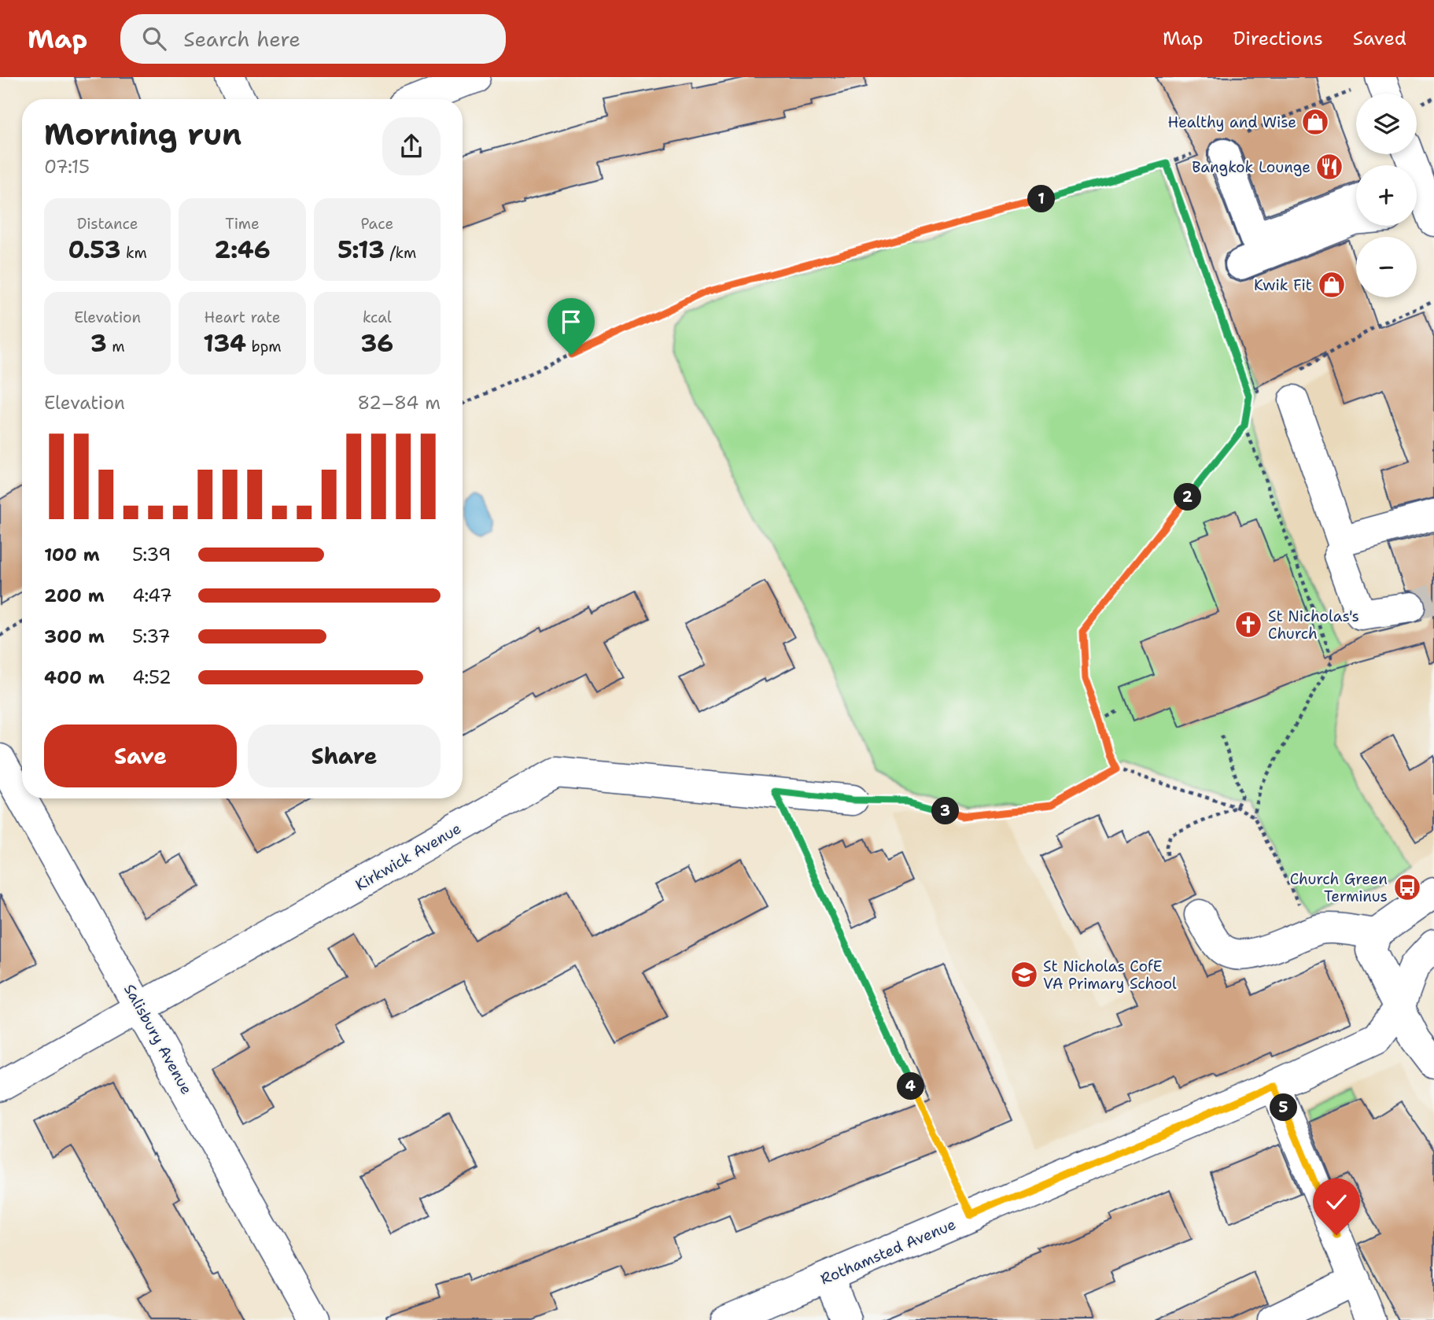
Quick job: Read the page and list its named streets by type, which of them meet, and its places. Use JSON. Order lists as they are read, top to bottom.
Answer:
{
  "streets": {
    "street": ["Kirkwick Avenue", "Salisbury Avenue", "Rothamsted Avenue"]
  },
  "crossings": [
    ["Kirkwick Avenue", "Salisbury Avenue"]
  ],
  "places": {
    "shop": ["Healthy and Wise", "Kwik Fit"],
    "restaurant": ["Bangkok Lounge"],
    "church": ["St Nicholas's Church"],
    "bus stop": ["Church Green Terminus"],
    "school or university": ["St Nicholas CofE VA Primary School"]
  },
  "page": {
    "header": "Map",
    "search": "Search here",
    "nav": ["Map", "Directions", "Saved"],
    "map_buttons": ["+", "−"],
    "heading": ["Morning run", "07:15"],
    "pins": [
      "1",
      "2",
      "3",
      "4",
      "5"
    ],
    "stats": [
      ["Distance", "0.53 km"],
      ["Time", "2:46"],
      ["Pace", "5:13 /km"],
      ["Elevation", "3 m"],
      ["Heart rate", "134 bpm"],
      ["kcal", "36"]
    ],
    "chart": ["Elevation", "82–84 m"],
    "list": [
      {
        "name": "100 m",
        "note": "5:39"
      },
      {
        "name": "200 m",
        "note": "4:47"
      },
      {
        "name": "300 m",
        "note": "5:37"
      },
      {
        "name": "400 m",
        "note": "4:52"
      }
    ],
    "buttons": ["Save", "Share"]
  }
}
